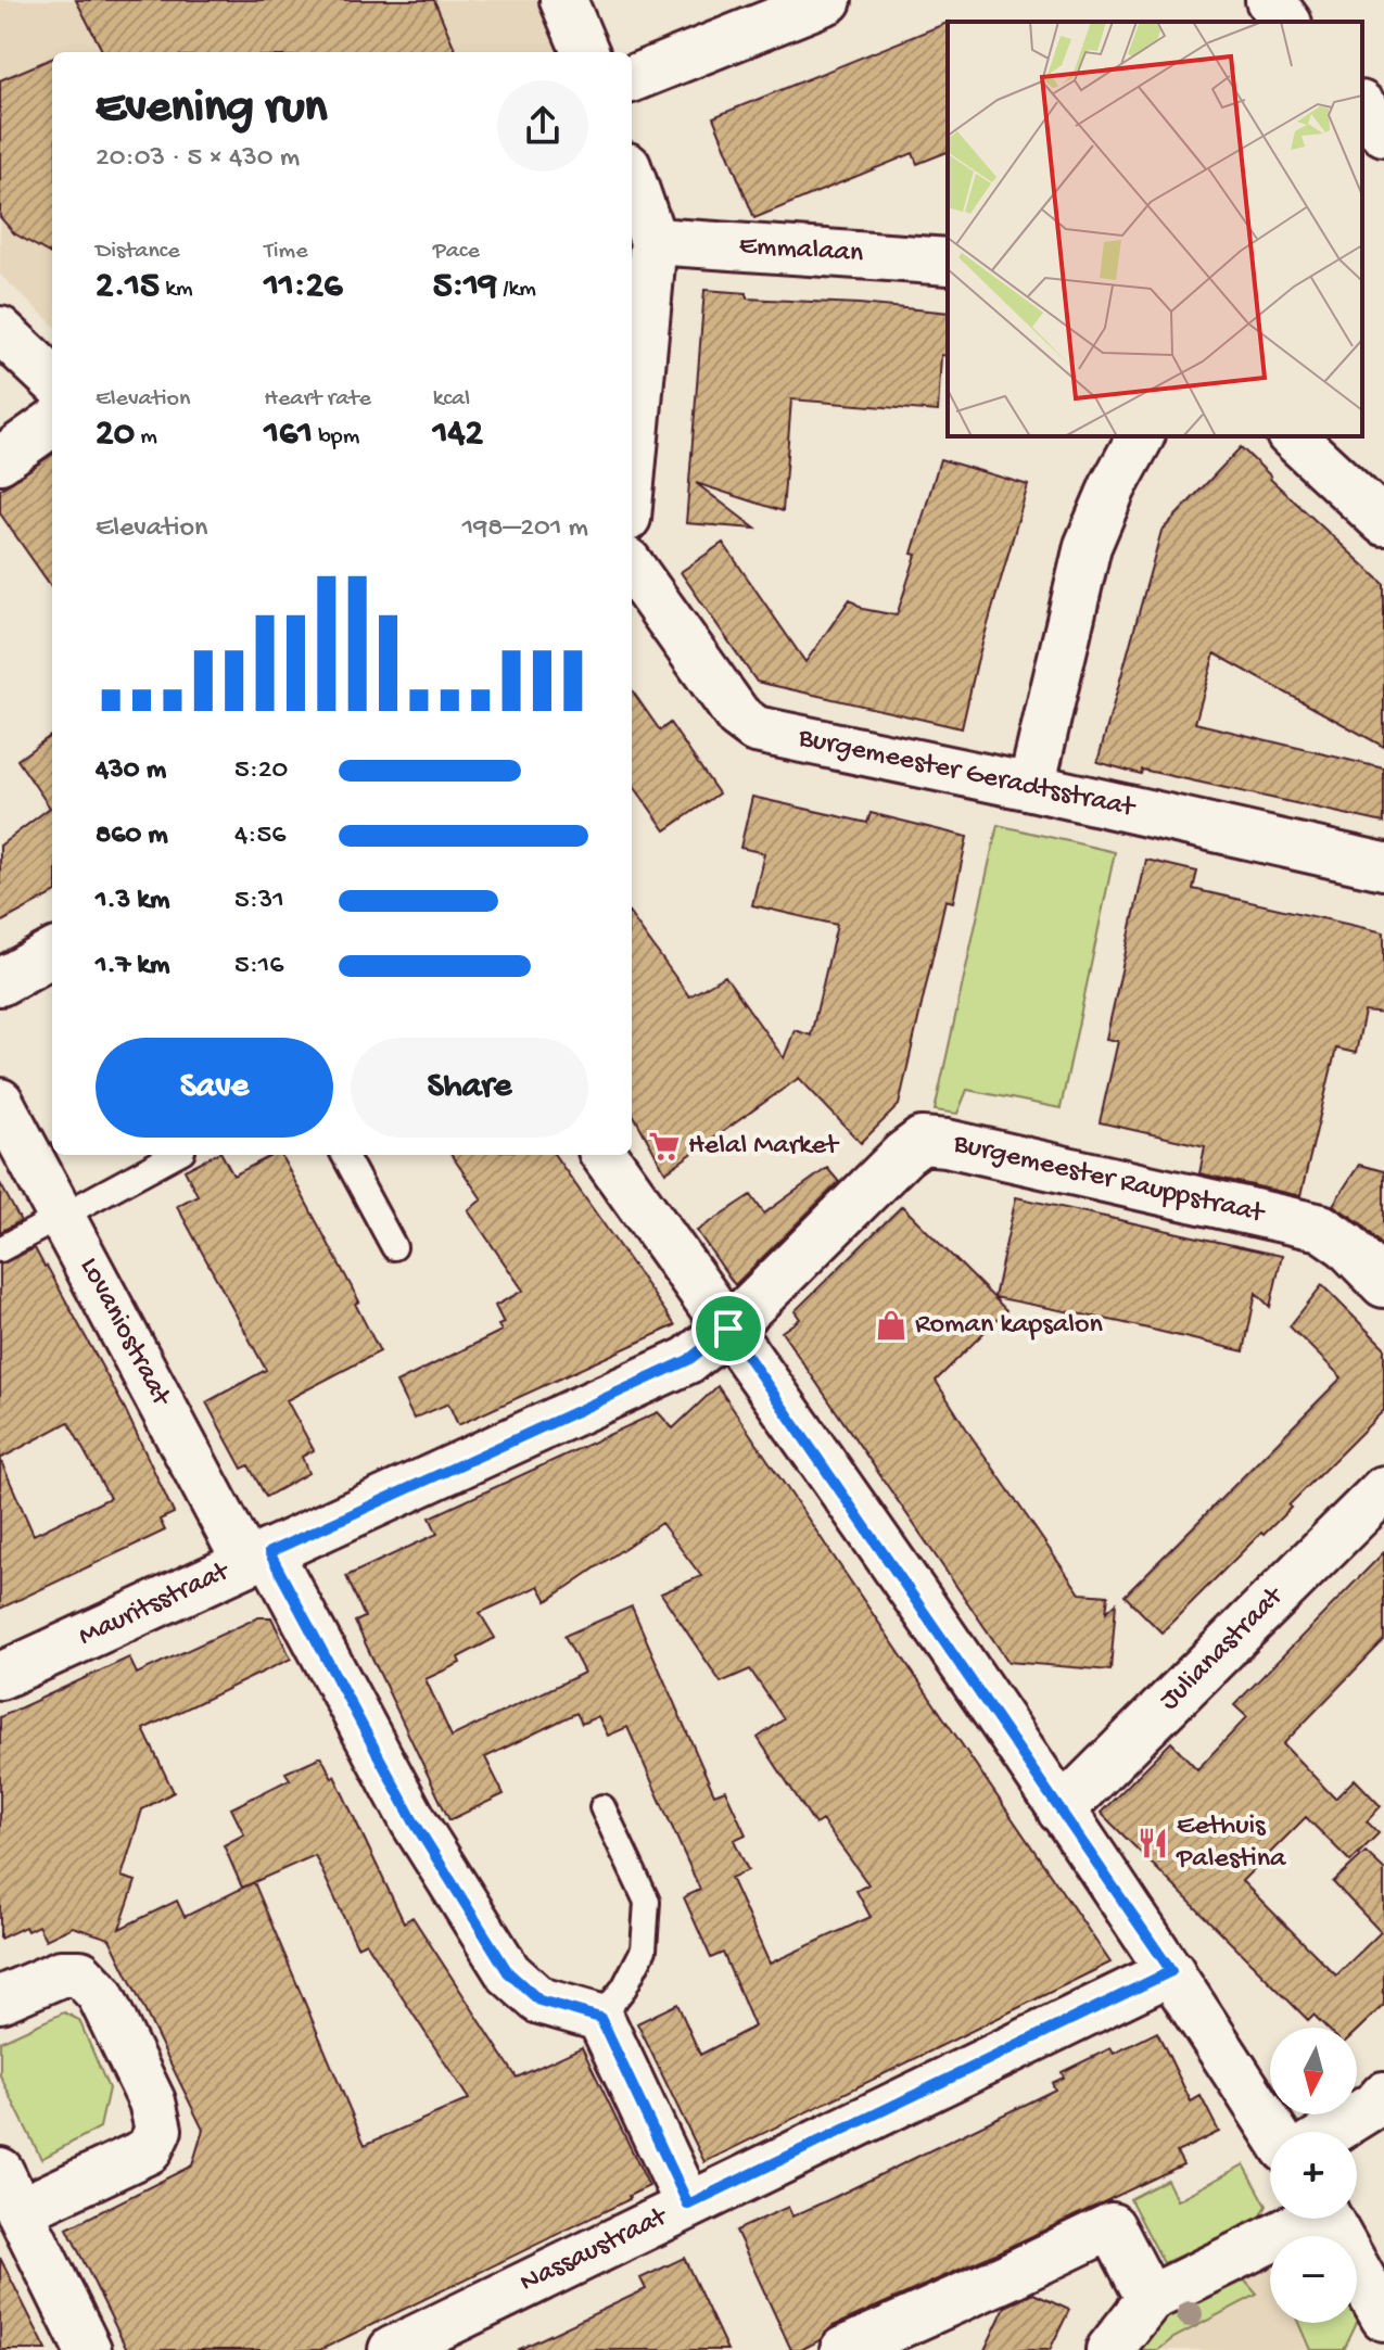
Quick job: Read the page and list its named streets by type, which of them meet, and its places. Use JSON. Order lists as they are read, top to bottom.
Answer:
{
  "streets": {
    "street": [
      "Emmalaan",
      "Burgemeester Geradtsstraat",
      "Burgemeester Rauppstraat",
      "Lovaniostraat",
      "Mauritsstraat",
      "Julianastraat",
      "Nassaustraat"
    ]
  },
  "crossings": [
    ["Burgemeester Rauppstraat", "Mauritsstraat"],
    ["Lovaniostraat", "Mauritsstraat"]
  ],
  "places": {
    "supermarket": ["Helal Market"],
    "shop": ["Roman kapsalon"],
    "restaurant": ["Eethuis Palestina"]
  },
  "north": "bottom",
  "page": {
    "heading": ["Evening run", "20:03 · 5 × 430 m"],
    "stats": [
      ["Distance", "2.15 km"],
      ["Time", "11:26"],
      ["Pace", "5:19 /km"],
      ["Elevation", "20 m"],
      ["Heart rate", "161 bpm"],
      ["kcal", "142"]
    ],
    "chart": ["Elevation", "198–201 m"],
    "list": [
      {
        "name": "430 m",
        "note": "5:20"
      },
      {
        "name": "860 m",
        "note": "4:56"
      },
      {
        "name": "1.3 km",
        "note": "5:31"
      },
      {
        "name": "1.7 km",
        "note": "5:16"
      }
    ],
    "buttons": ["Save", "Share"],
    "map_buttons": ["+", "−"]
  }
}
